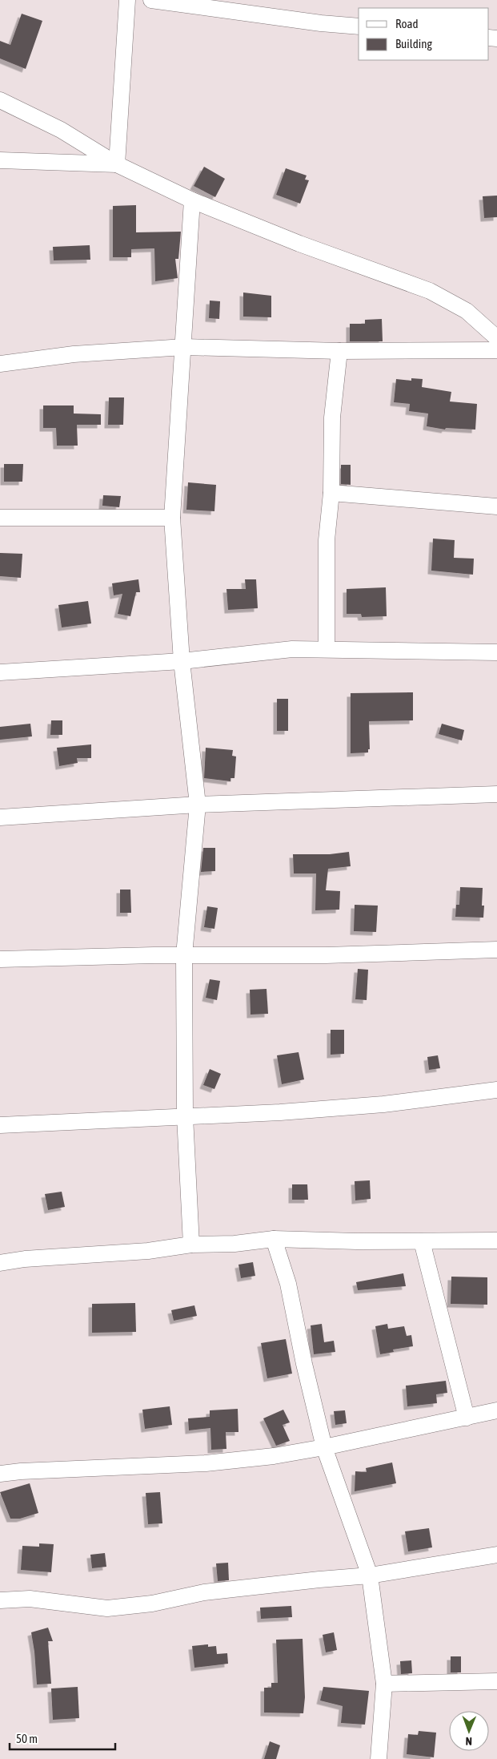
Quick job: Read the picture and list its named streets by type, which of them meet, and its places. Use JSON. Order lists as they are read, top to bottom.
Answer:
{
  "legend": ["Road", "Building"],
  "scale_bar": "50 m",
  "north": "bottom"
}
